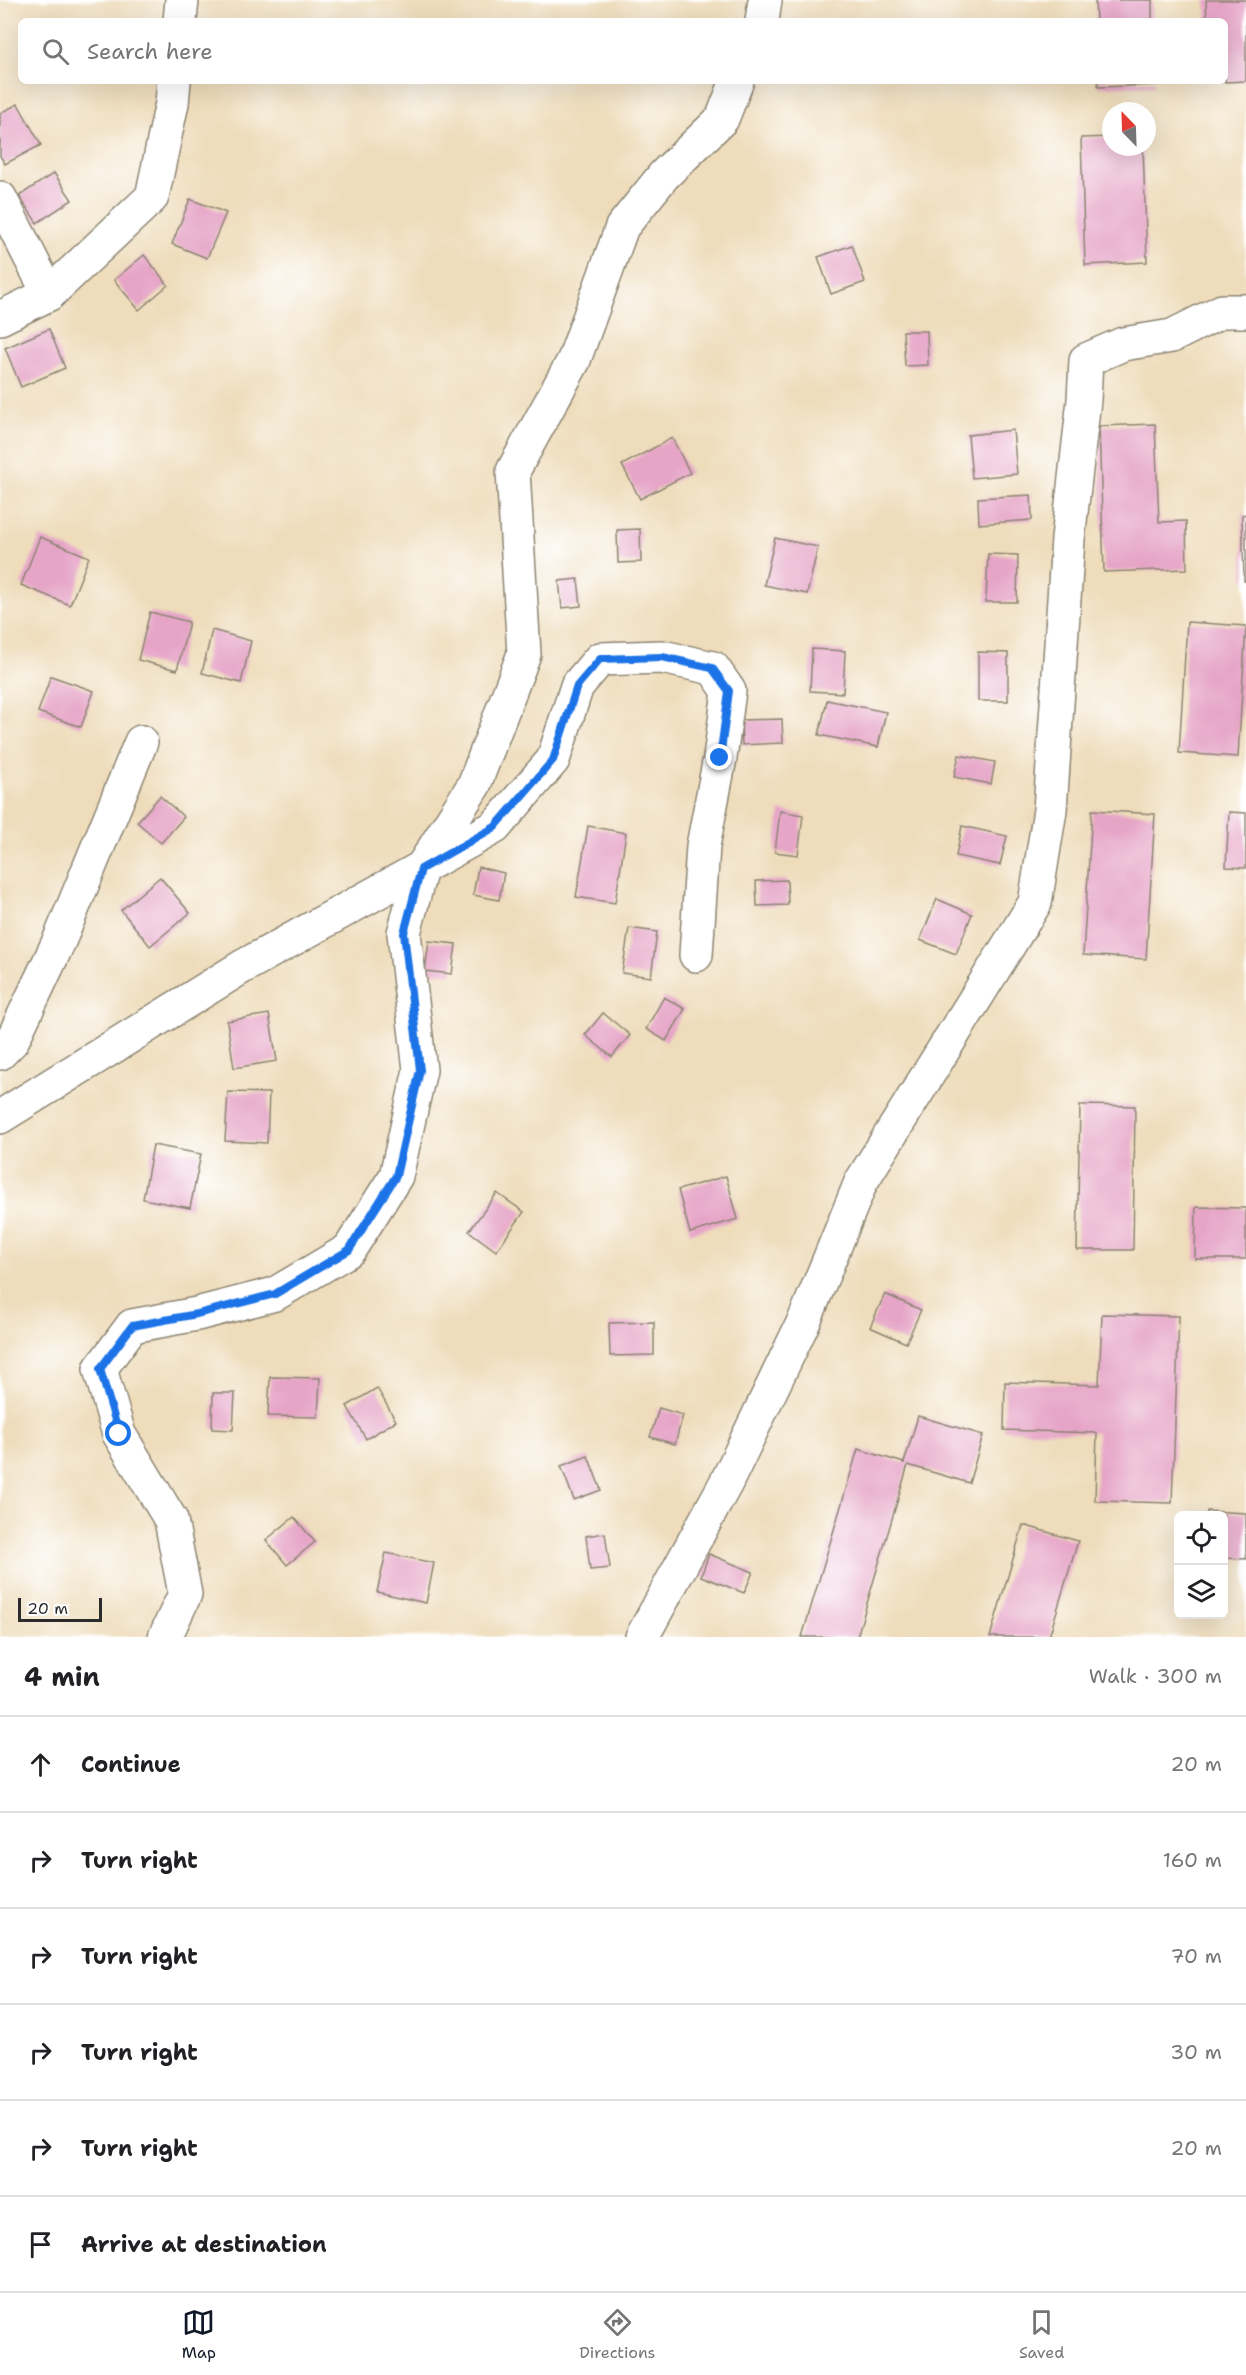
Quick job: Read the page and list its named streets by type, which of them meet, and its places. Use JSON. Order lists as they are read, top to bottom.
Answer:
{
  "scale_bar": "20 m",
  "north": "top left",
  "page": {
    "search": "Search here",
    "scale": "20 m",
    "heading": ["4 min", "Walk · 300 m"],
    "list": [
      ["Continue", "20 m"],
      ["Turn right", "160 m"],
      ["Turn right", "70 m"],
      ["Turn right", "30 m"],
      ["Turn right", "20 m"],
      "Arrive at destination"
    ],
    "nav": ["Map", "Directions", "Saved"]
  }
}
